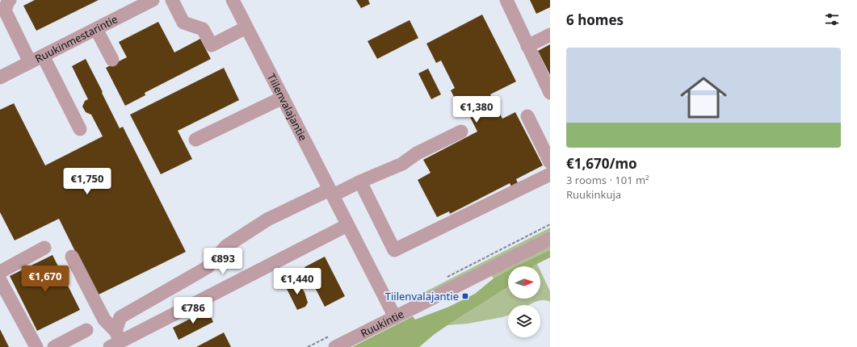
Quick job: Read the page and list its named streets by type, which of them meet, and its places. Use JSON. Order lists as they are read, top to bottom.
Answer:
{
  "streets": {
    "street": ["Ruukinmestarintie", "Tiilenvalajantie", "Ruukintie"]
  },
  "crossings": [
    ["Tiilenvalajantie", "Ruukintie"]
  ],
  "places": {
    "transit": ["Tiilenvalajantie"]
  },
  "north": "right",
  "page": {
    "heading": "6 homes",
    "list": [
      {
        "name": "€1,670/mo",
        "note": "3 rooms · 101 m² · Ruukinkuja"
      }
    ],
    "price": [
      "€1,380",
      "€1,750",
      "€893",
      "€1,670",
      "€1,440",
      "€786"
    ]
  }
}
